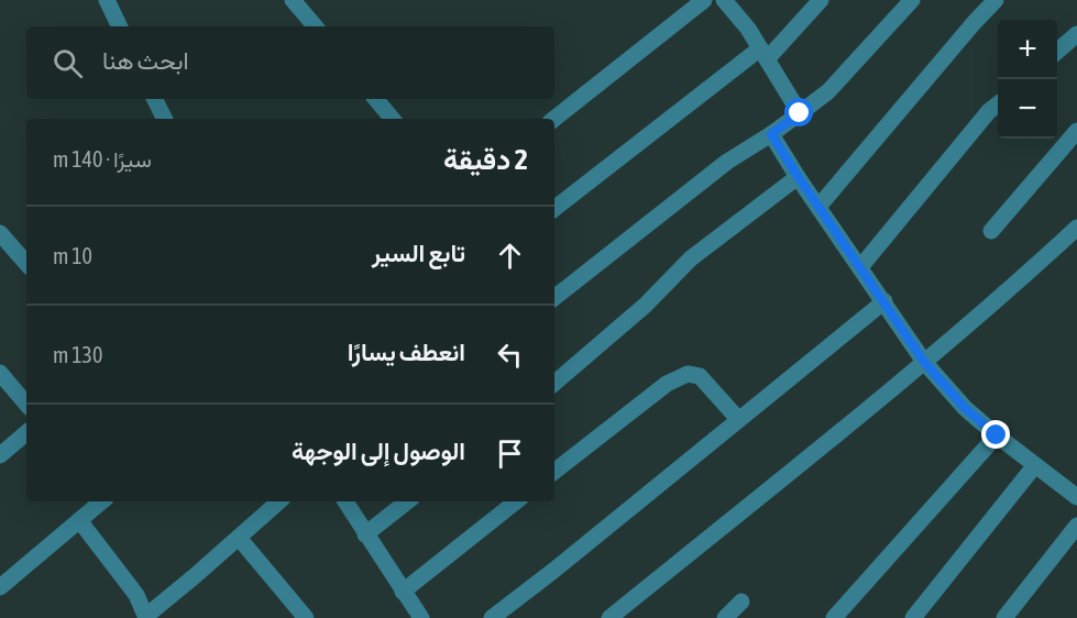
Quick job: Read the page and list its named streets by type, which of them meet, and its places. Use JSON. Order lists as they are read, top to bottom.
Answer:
{
  "page": {
    "map_buttons": ["+", "−"],
    "search": "ابحث هنا",
    "heading": ["2 دقيقة", "سيرًا · 140 m"],
    "list": [
      ["تابع السير", "10 m"],
      ["انعطف يسارًا", "130 m"],
      "الوصول إلى الوجهة"
    ]
  }
}
